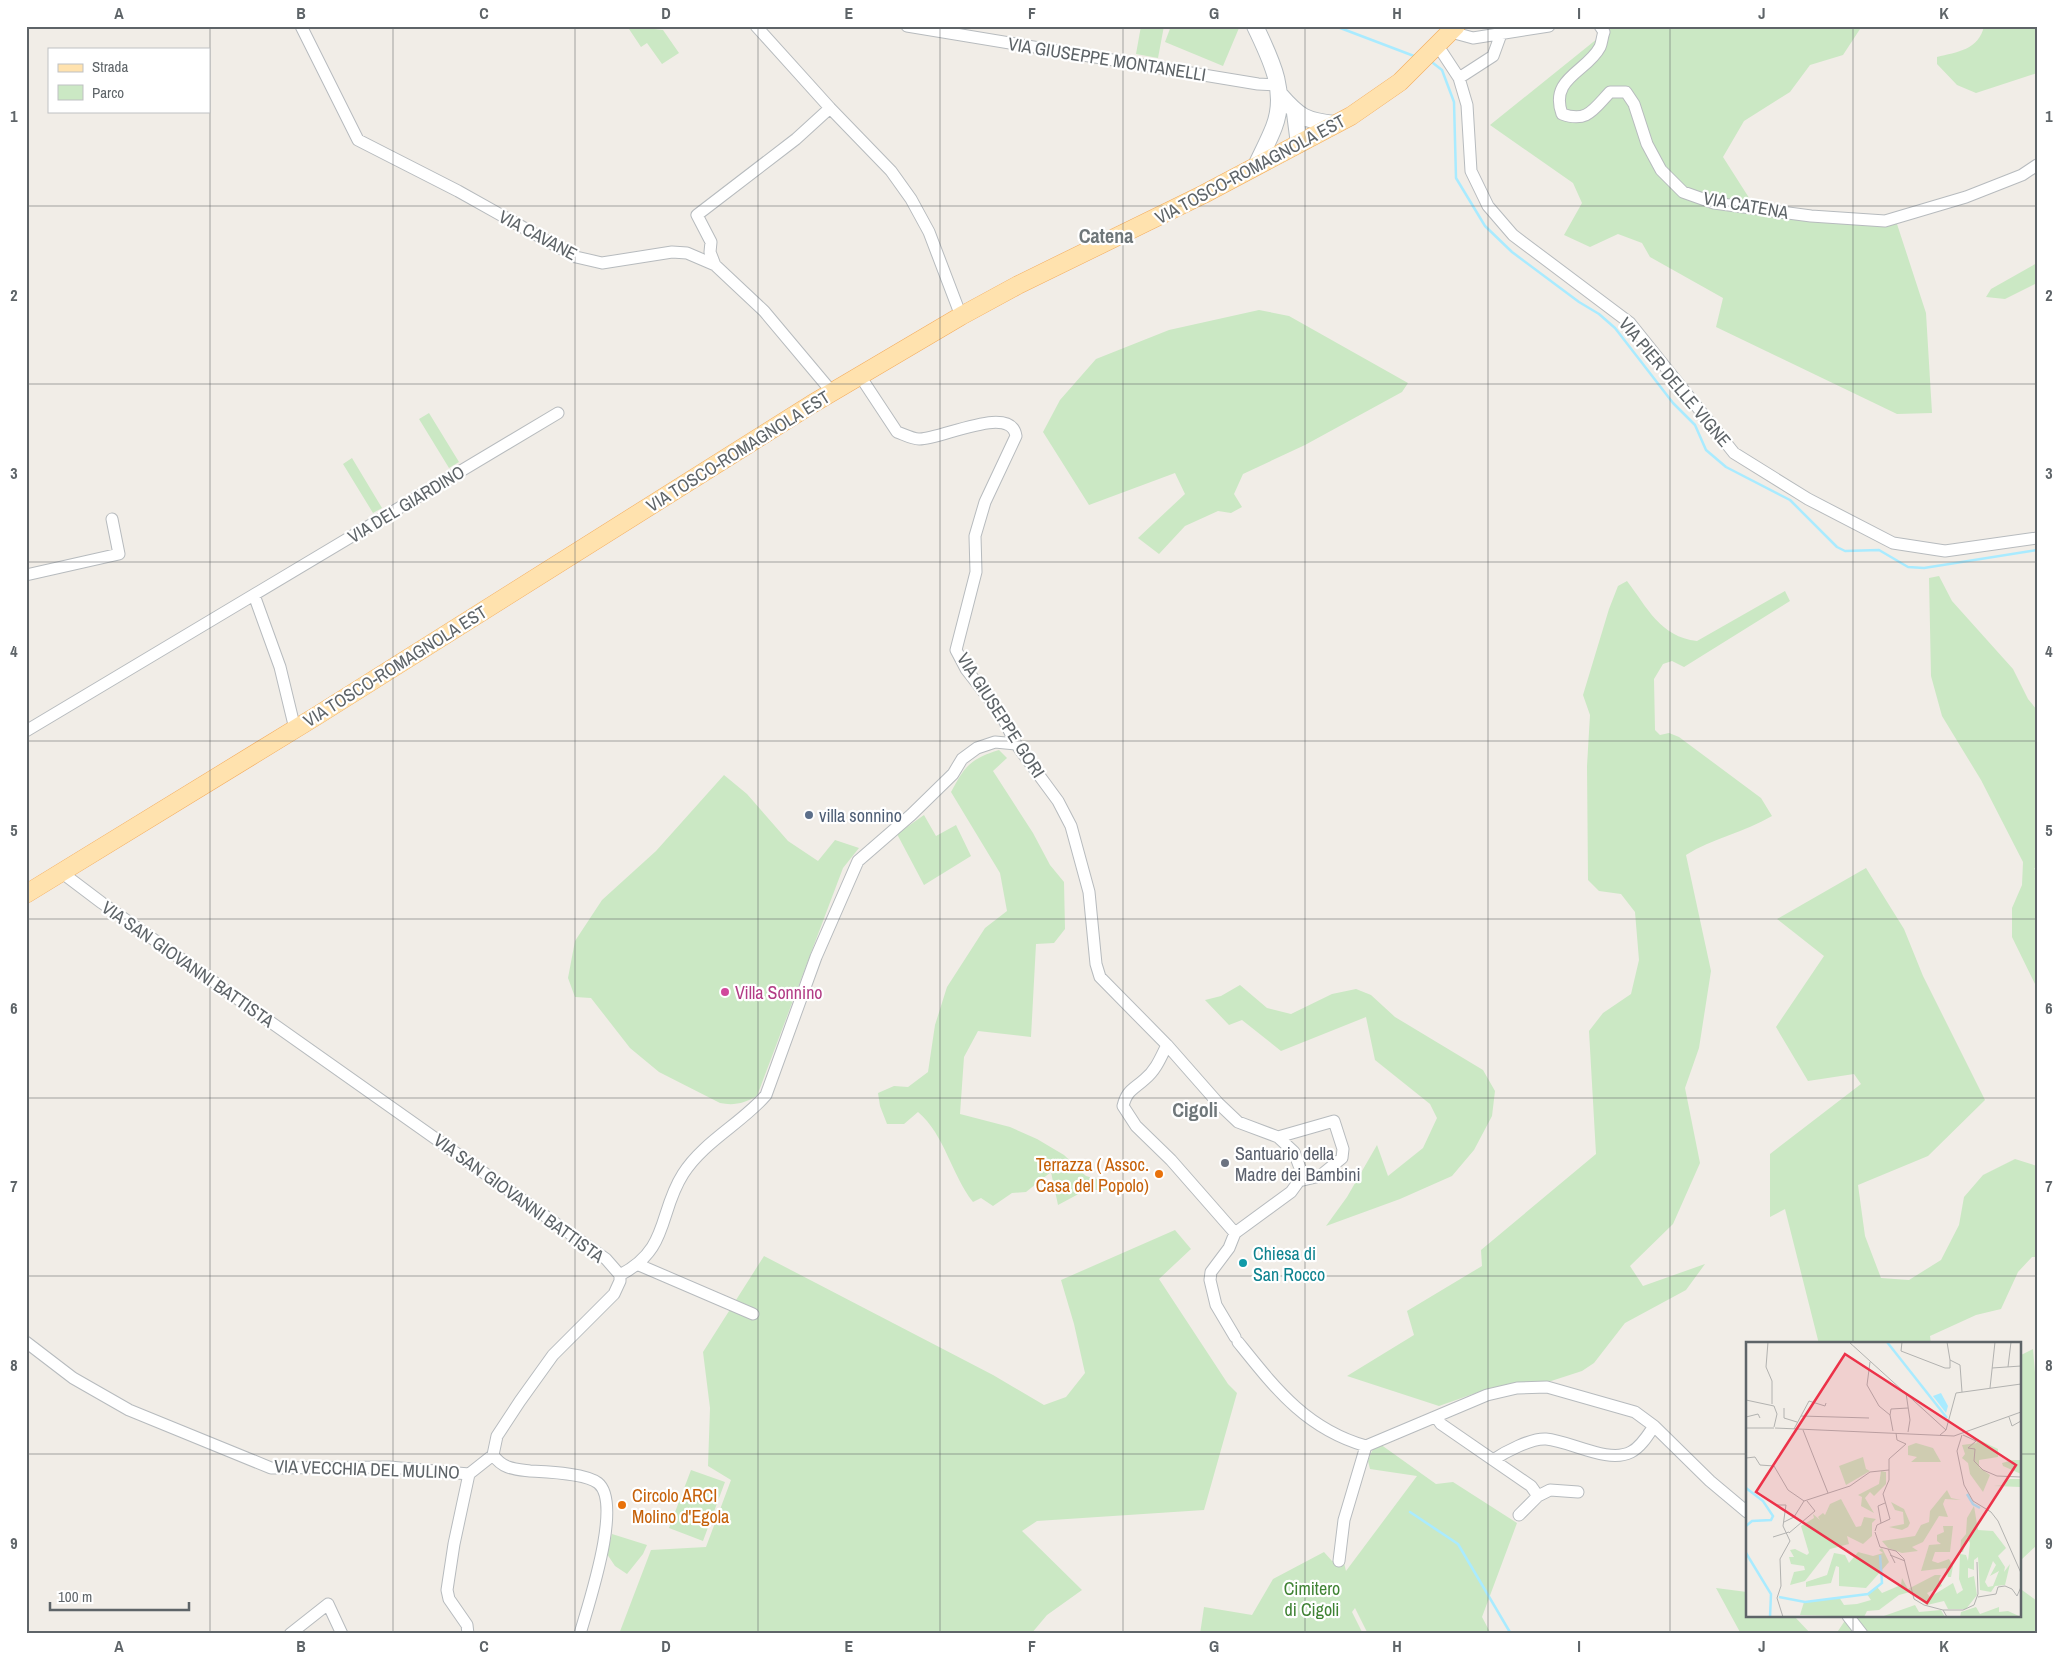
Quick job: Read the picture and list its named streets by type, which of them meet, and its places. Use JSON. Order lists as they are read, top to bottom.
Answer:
{
  "streets": {
    "main road": ["VIA TOSCO-ROMAGNOLA EST"],
    "street": [
      "VIA GIUSEPPE MONTANELLI",
      "VIA CATENA",
      "VIA CAVANE",
      "VIA PIER DELLE VIGNE",
      "VIA DEL GIARDINO",
      "VIA GIUSEPPE GORI",
      "VIA SAN GIOVANNI BATTISTA",
      "VIA VECCHIA DEL MULINO"
    ]
  },
  "crossings": [
    ["VIA TOSCO-ROMAGNOLA EST", "VIA CAVANE"],
    ["VIA TOSCO-ROMAGNOLA EST", "VIA PIER DELLE VIGNE"],
    ["VIA TOSCO-ROMAGNOLA EST", "VIA GIUSEPPE GORI"],
    ["VIA TOSCO-ROMAGNOLA EST", "VIA SAN GIOVANNI BATTISTA"],
    ["VIA SAN GIOVANNI BATTISTA", "VIA VECCHIA DEL MULINO"]
  ],
  "districts": ["Catena", "Cigoli"],
  "parks": ["Cimitero di Cigoli"],
  "places": [
    "villa sonnino",
    "Villa Sonnino",
    "Santuario della Madre dei Bambini",
    "Terrazza ( Assoc. Casa del Popolo)",
    "Chiesa di San Rocco",
    "Circolo ARCI Molino d'Egola"
  ],
  "legend": ["Strada", "Parco"],
  "scale_bar": "100 m",
  "grid": {
    "columns": [
      "A",
      "B",
      "C",
      "D",
      "E",
      "F",
      "G",
      "H",
      "I",
      "J",
      "K"
    ],
    "rows": [
      "1",
      "2",
      "3",
      "4",
      "5",
      "6",
      "7",
      "8",
      "9"
    ]
  }
}
